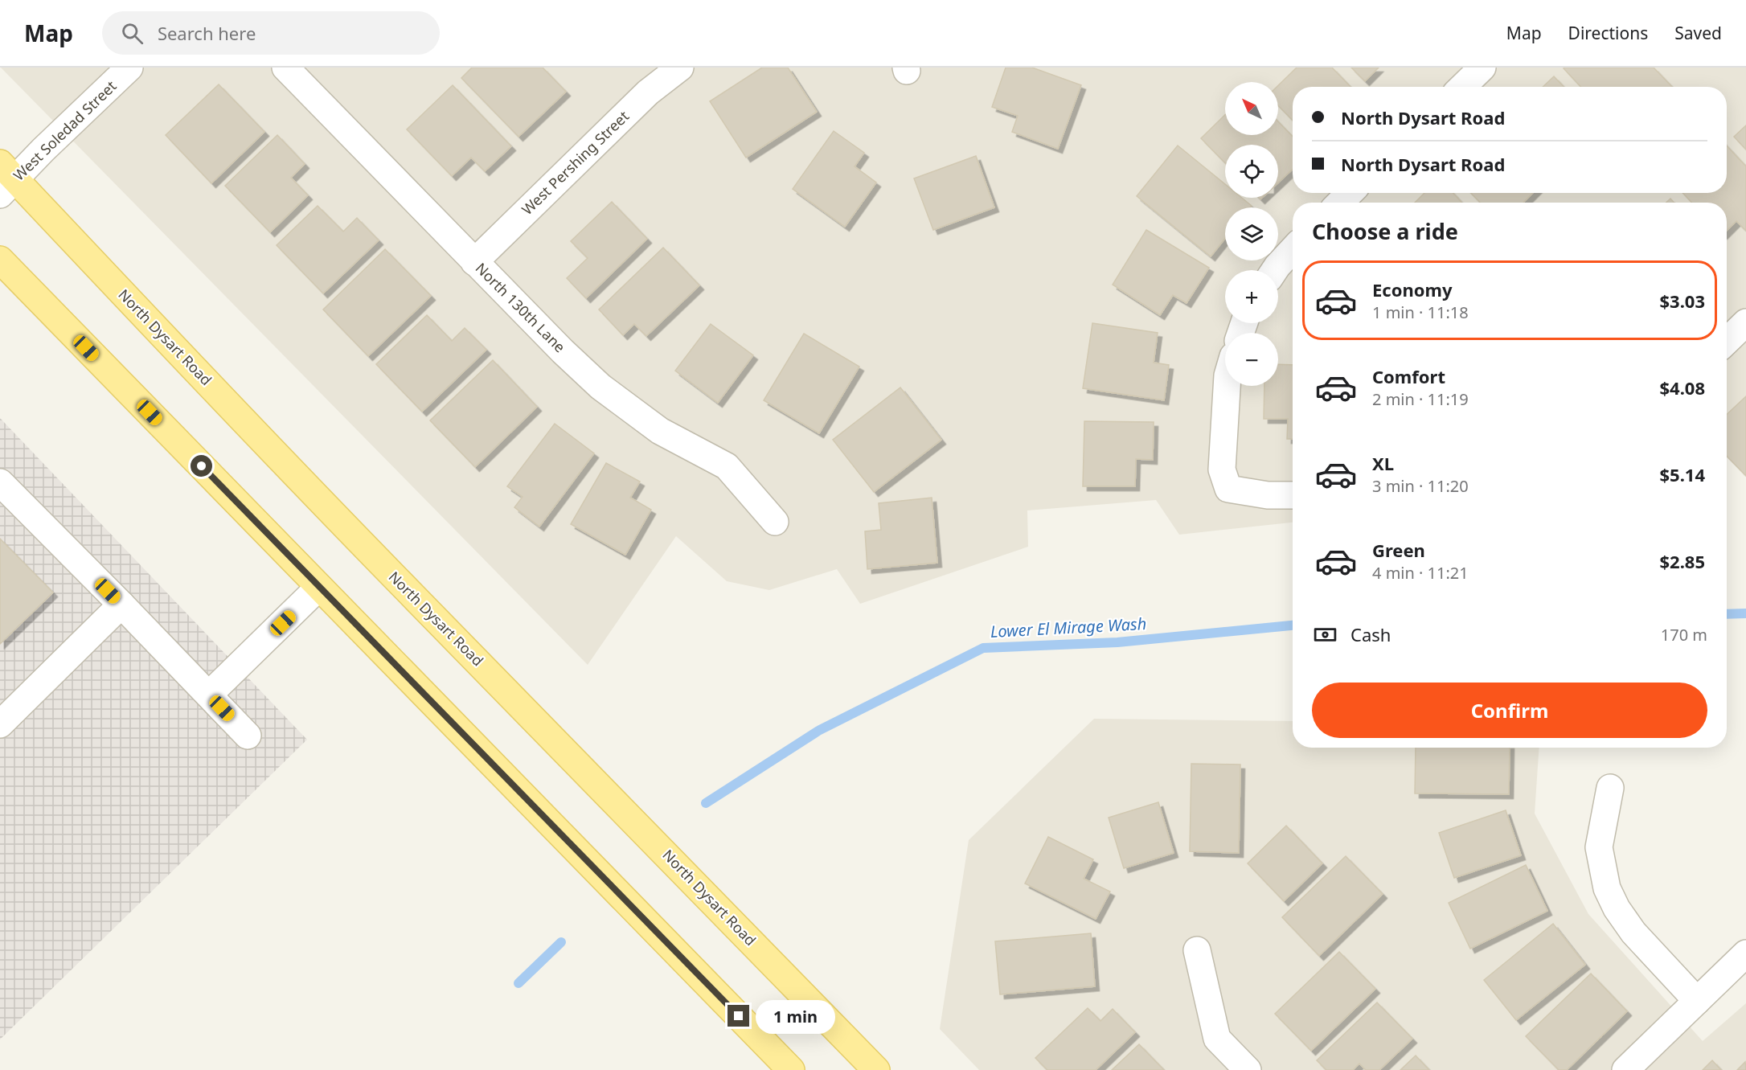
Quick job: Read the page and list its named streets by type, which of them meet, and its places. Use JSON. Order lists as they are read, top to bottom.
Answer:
{
  "streets": {
    "main road": ["North Dysart Road"],
    "street": ["West Soledad Street", "West Pershing Street", "North 130th Lane"]
  },
  "crossings": [
    ["West Soledad Street", "North Dysart Road"],
    ["West Pershing Street", "North 130th Lane"]
  ],
  "water": ["Lower El Mirage Wash"],
  "north": "top left",
  "page": {
    "header": "Map",
    "search": "Search here",
    "nav": ["Map", "Directions", "Saved"],
    "map_buttons": ["+", "−"],
    "banner": ["North Dysart Road", "North Dysart Road"],
    "heading": "Choose a ride",
    "list": [
      {
        "name": "Economy",
        "note": "1 min · 11:18",
        "value": "$3.03"
      },
      {
        "name": "Comfort",
        "note": "2 min · 11:19",
        "value": "$4.08"
      },
      {
        "name": "XL",
        "note": "3 min · 11:20",
        "value": "$5.14"
      },
      {
        "name": "Green",
        "note": "4 min · 11:21",
        "value": "$2.85"
      }
    ],
    "pay": ["Cash", "170 m"],
    "buttons": "Confirm",
    "bubble": "1 min"
  }
}
